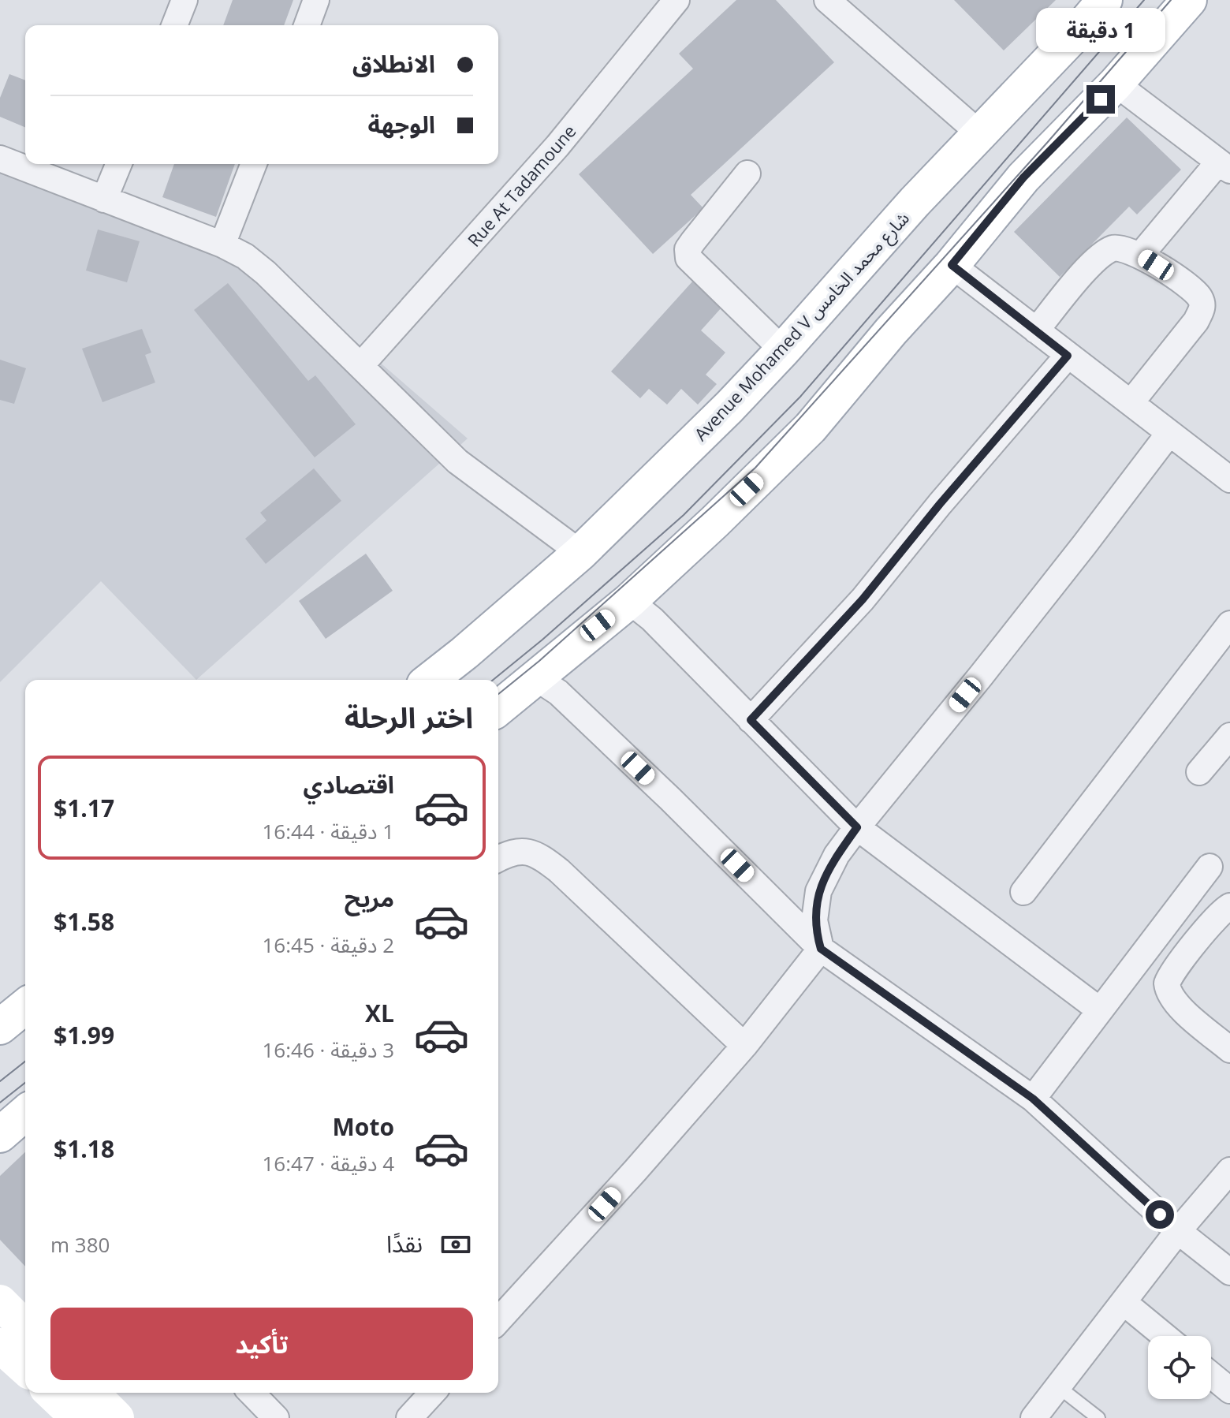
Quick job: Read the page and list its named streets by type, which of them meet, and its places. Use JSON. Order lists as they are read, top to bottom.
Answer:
{
  "streets": {
    "main road": ["Avenue Mohamed V شارع محمد الخامس"],
    "street": ["Rue At Tadamoune"]
  },
  "page": {
    "bubble": "1 دقيقة",
    "banner": ["الانطلاق", "الوجهة"],
    "heading": "اختر الرحلة",
    "list": [
      {
        "name": "اقتصادي",
        "note": "1 دقيقة · 16:44",
        "value": "$1.17"
      },
      {
        "name": "مريح",
        "note": "2 دقيقة · 16:45",
        "value": "$1.58"
      },
      {
        "name": "XL",
        "note": "3 دقيقة · 16:46",
        "value": "$1.99"
      },
      {
        "name": "Moto",
        "note": "4 دقيقة · 16:47",
        "value": "$1.18"
      }
    ],
    "pay": ["نقدًا", "380 m"],
    "buttons": "تأكيد"
  }
}
